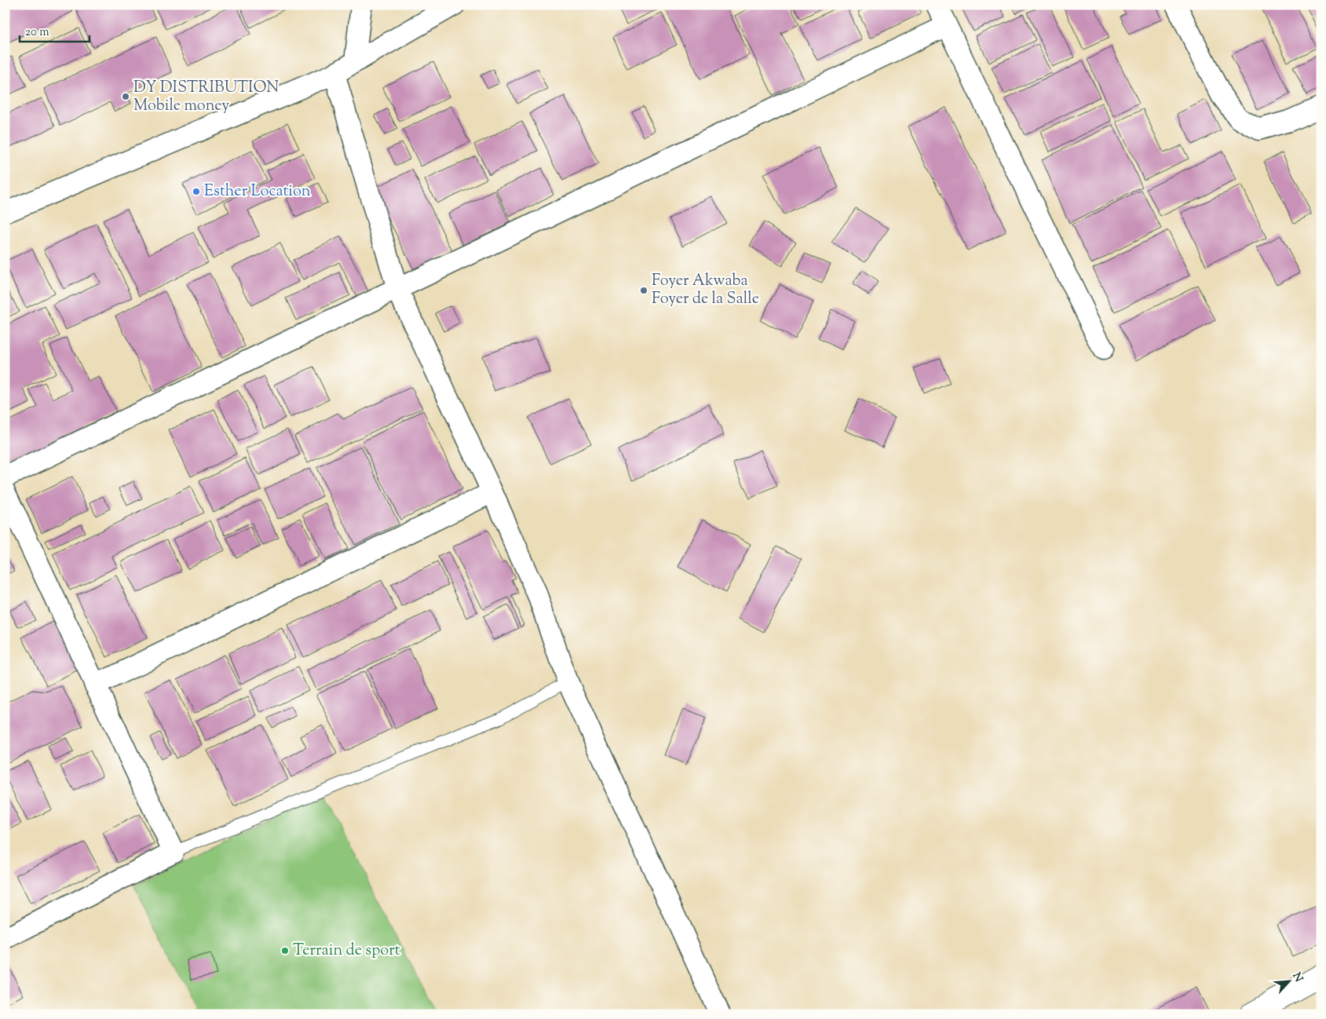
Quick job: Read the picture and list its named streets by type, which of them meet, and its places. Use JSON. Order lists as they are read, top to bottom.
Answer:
{
  "places": [
    "DY DISTRIBUTION Mobile money",
    "Esther Location",
    "Foyer Akwaba Foyer de la Salle",
    "Terrain de sport"
  ],
  "scale_bar": "20 m",
  "north": "top right"
}
